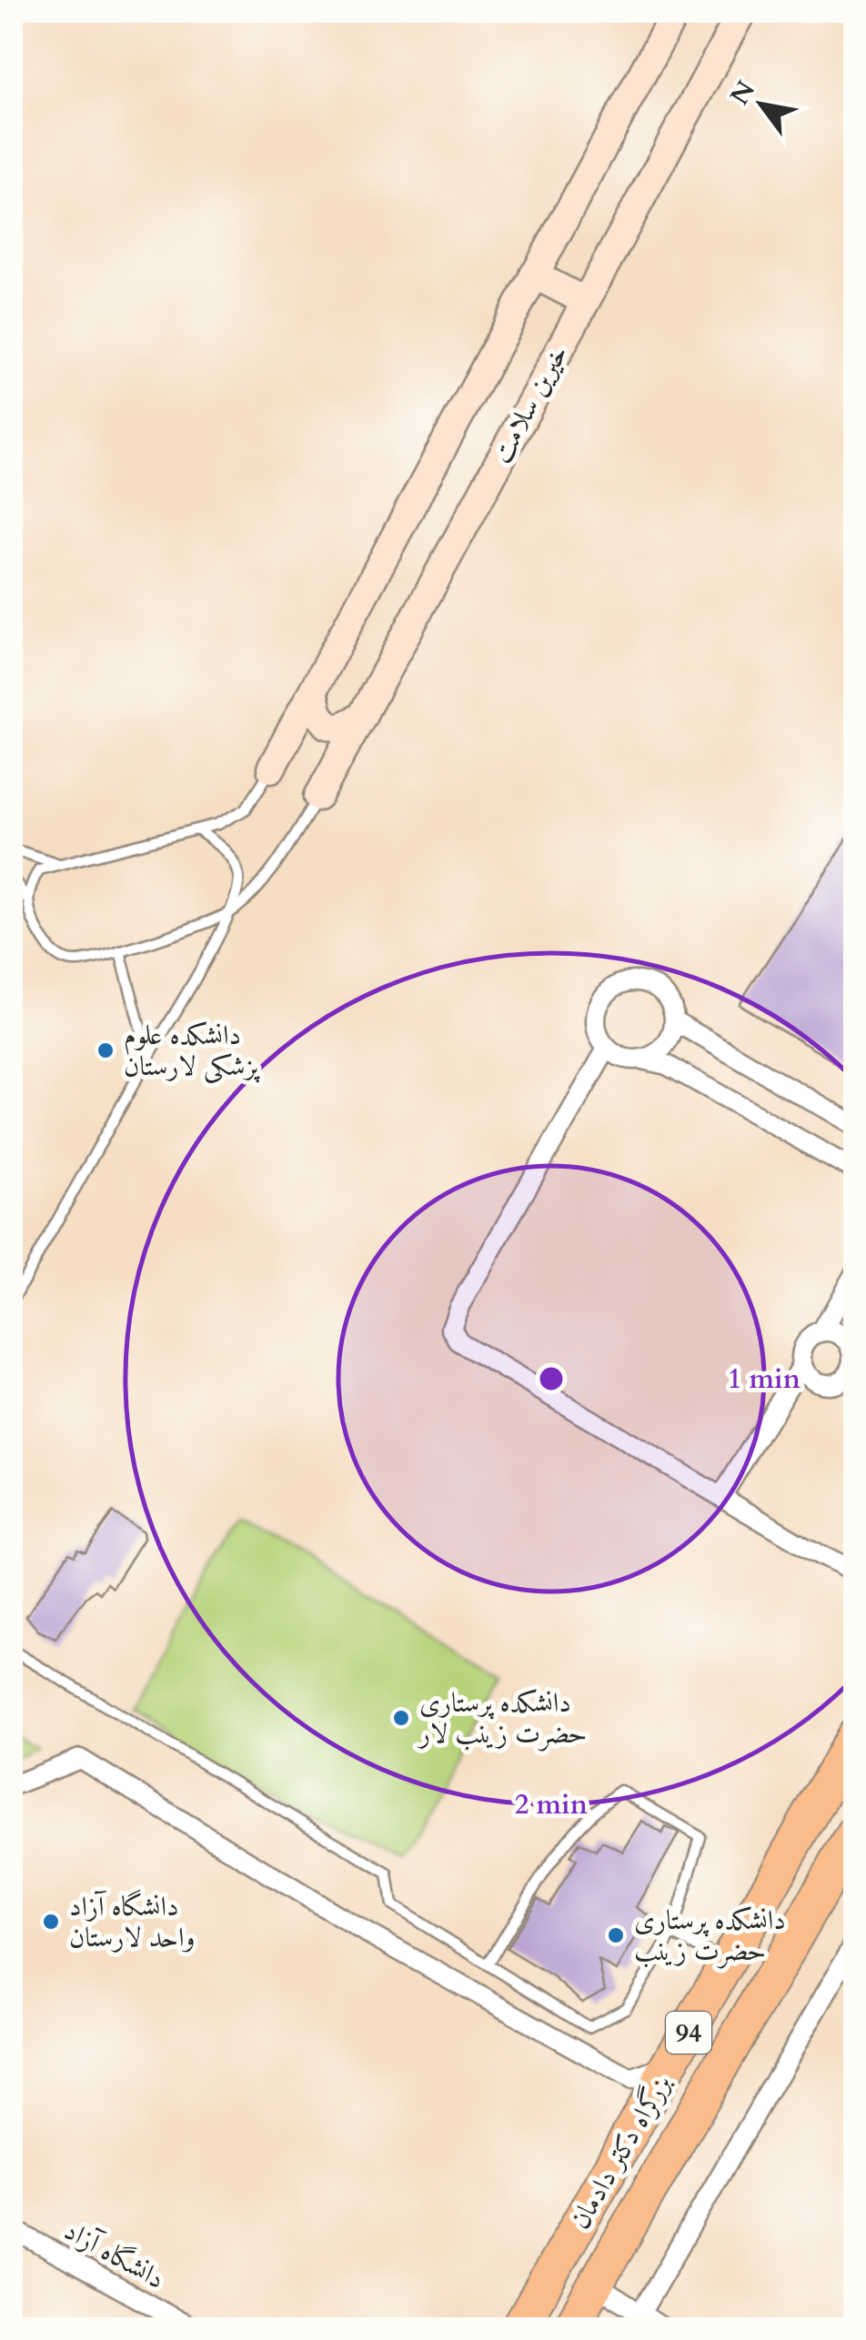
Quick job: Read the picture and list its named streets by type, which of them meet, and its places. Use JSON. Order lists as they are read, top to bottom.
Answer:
{
  "streets": {
    "highway": ["94", "بزرگراه دکتر دادمان"],
    "street": ["خیرین سلامت", "دانشگاه آزاد"]
  },
  "places": [
    "دانشکده علوم پزشکی لارستان",
    "دانشکده پرستاری حضرت زینب لار",
    "دانشگاه آزاد واحد لارستان",
    "دانشکده پرستاری حضرت زینب"
  ],
  "north": "top left",
  "rings": ["1 min", "2 min"]
}
